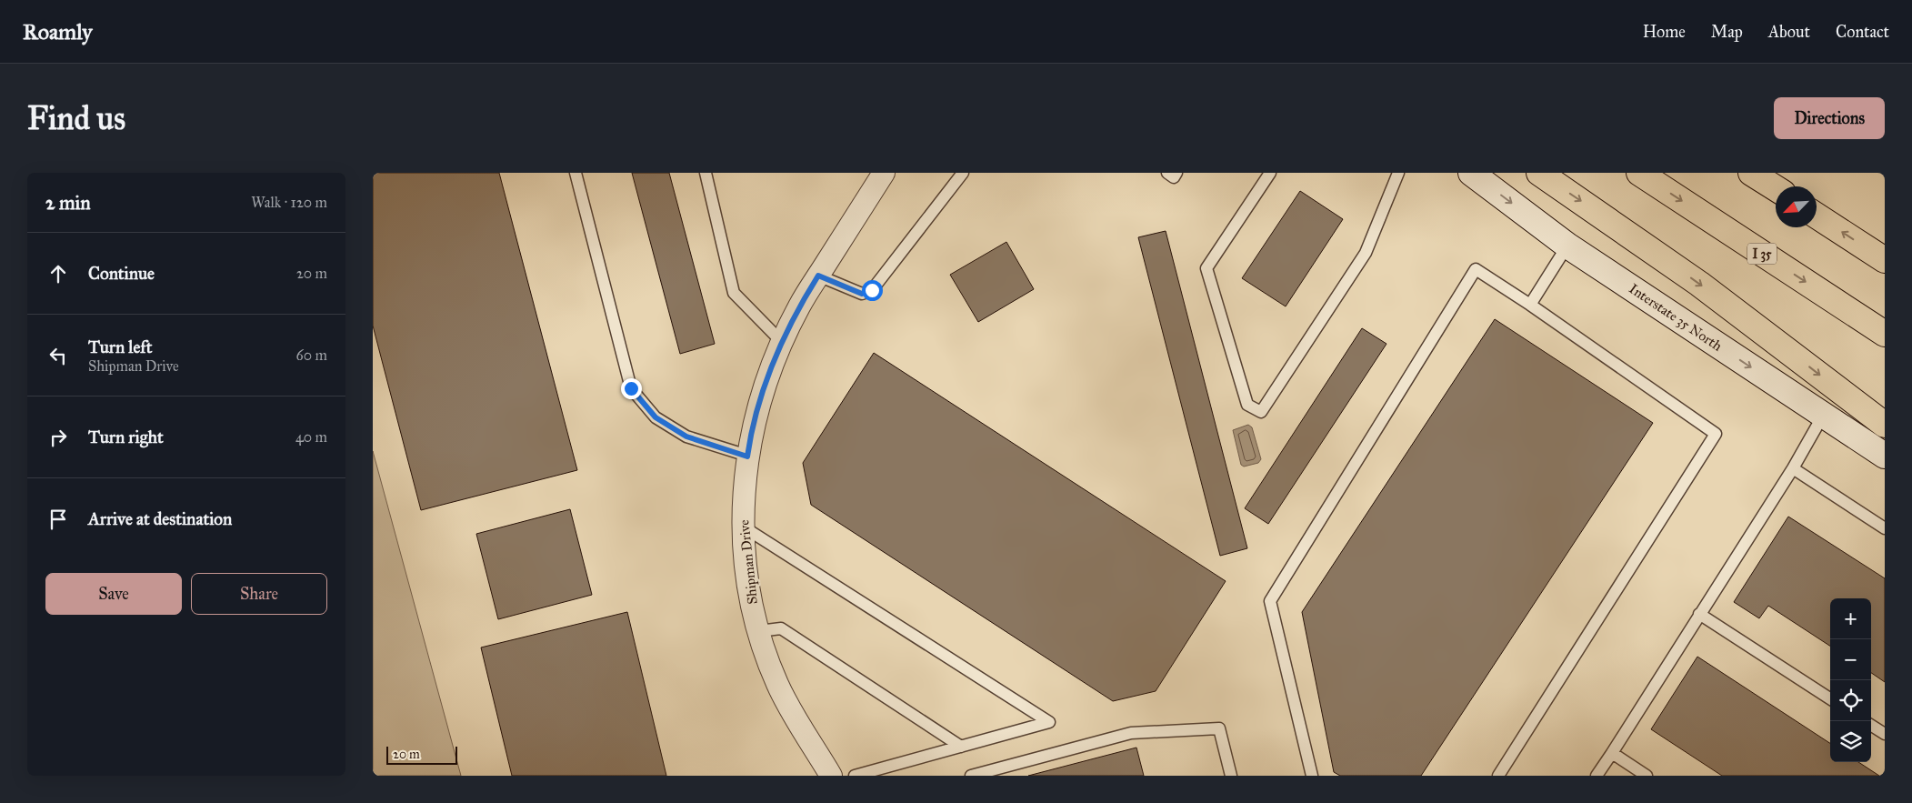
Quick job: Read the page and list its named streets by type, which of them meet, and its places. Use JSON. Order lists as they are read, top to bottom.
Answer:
{
  "streets": {
    "highway": ["I 35"],
    "main road": ["Interstate 35 North"],
    "street": ["Shipman Drive"]
  },
  "one_way": ["Interstate 35 North"],
  "scale_bar": "20 m",
  "north": "bottom left",
  "page": {
    "header": "Roamly",
    "nav": [
      "Home",
      "Map",
      "About",
      "Contact"
    ],
    "buttons": [
      "Directions",
      ["Save", "Share"]
    ],
    "title": "Find us",
    "heading": ["2 min", "Walk · 120 m"],
    "list": [
      ["Continue", "20 m"],
      ["Turn left", "Shipman Drive", "60 m"],
      ["Turn right", "40 m"],
      "Arrive at destination"
    ],
    "map_buttons": ["+", "−"],
    "scale": "20 m"
  }
}
